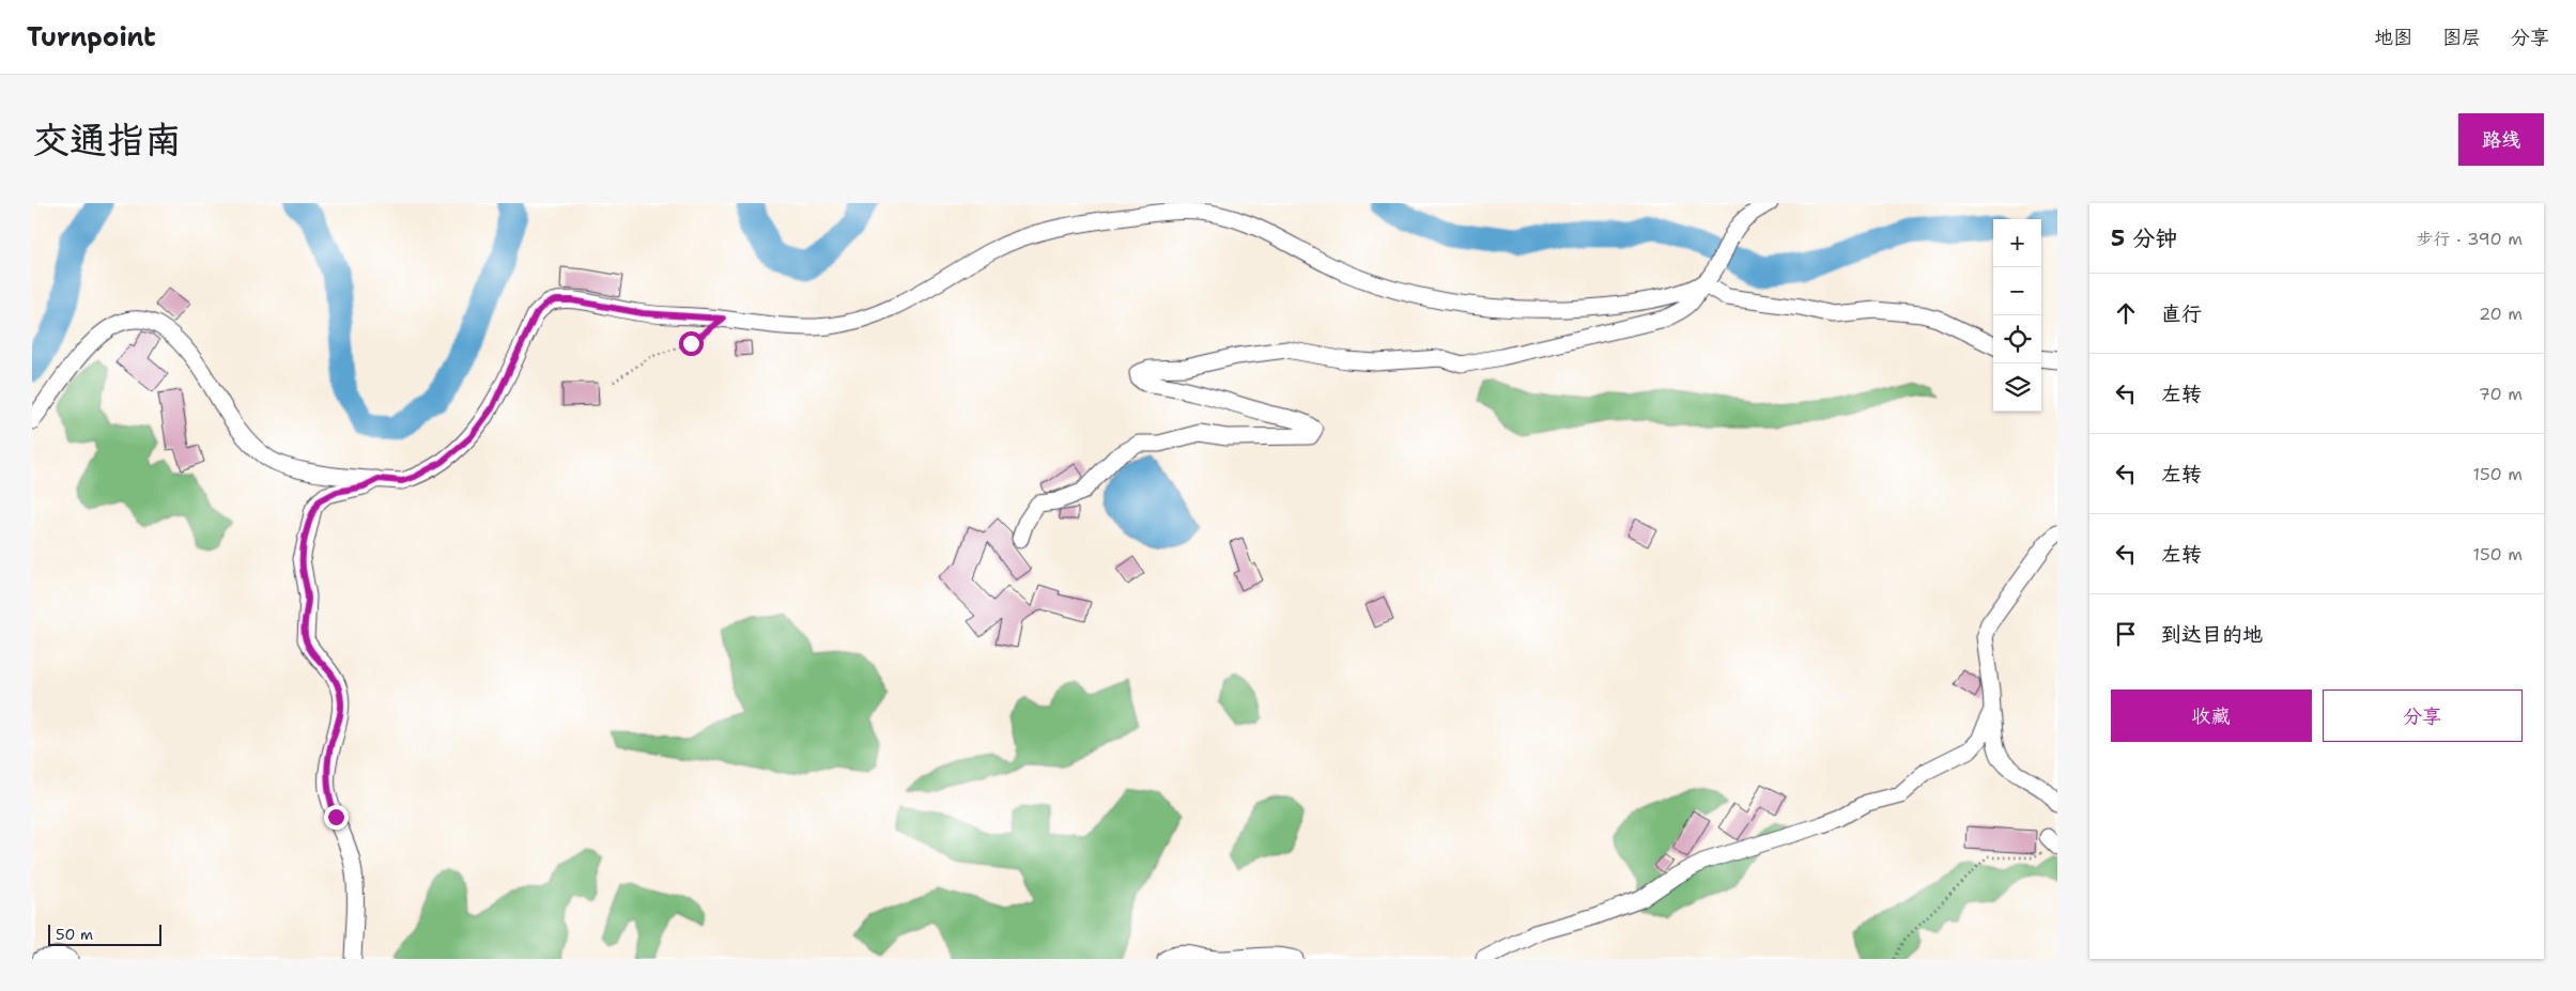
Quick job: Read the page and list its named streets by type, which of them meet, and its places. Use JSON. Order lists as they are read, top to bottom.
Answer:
{
  "scale_bar": "50 m",
  "page": {
    "header": "Turnpoint",
    "nav": ["地图", "图层", "分享"],
    "buttons": [
      "路线",
      ["收藏", "分享"]
    ],
    "title": "交通指南",
    "heading": ["5 分钟", "步行 · 390 m"],
    "map_buttons": ["+", "−"],
    "list": [
      ["直行", "20 m"],
      ["左转", "70 m"],
      ["左转", "150 m"],
      ["左转", "150 m"],
      "到达目的地"
    ],
    "scale": "50 m"
  }
}
